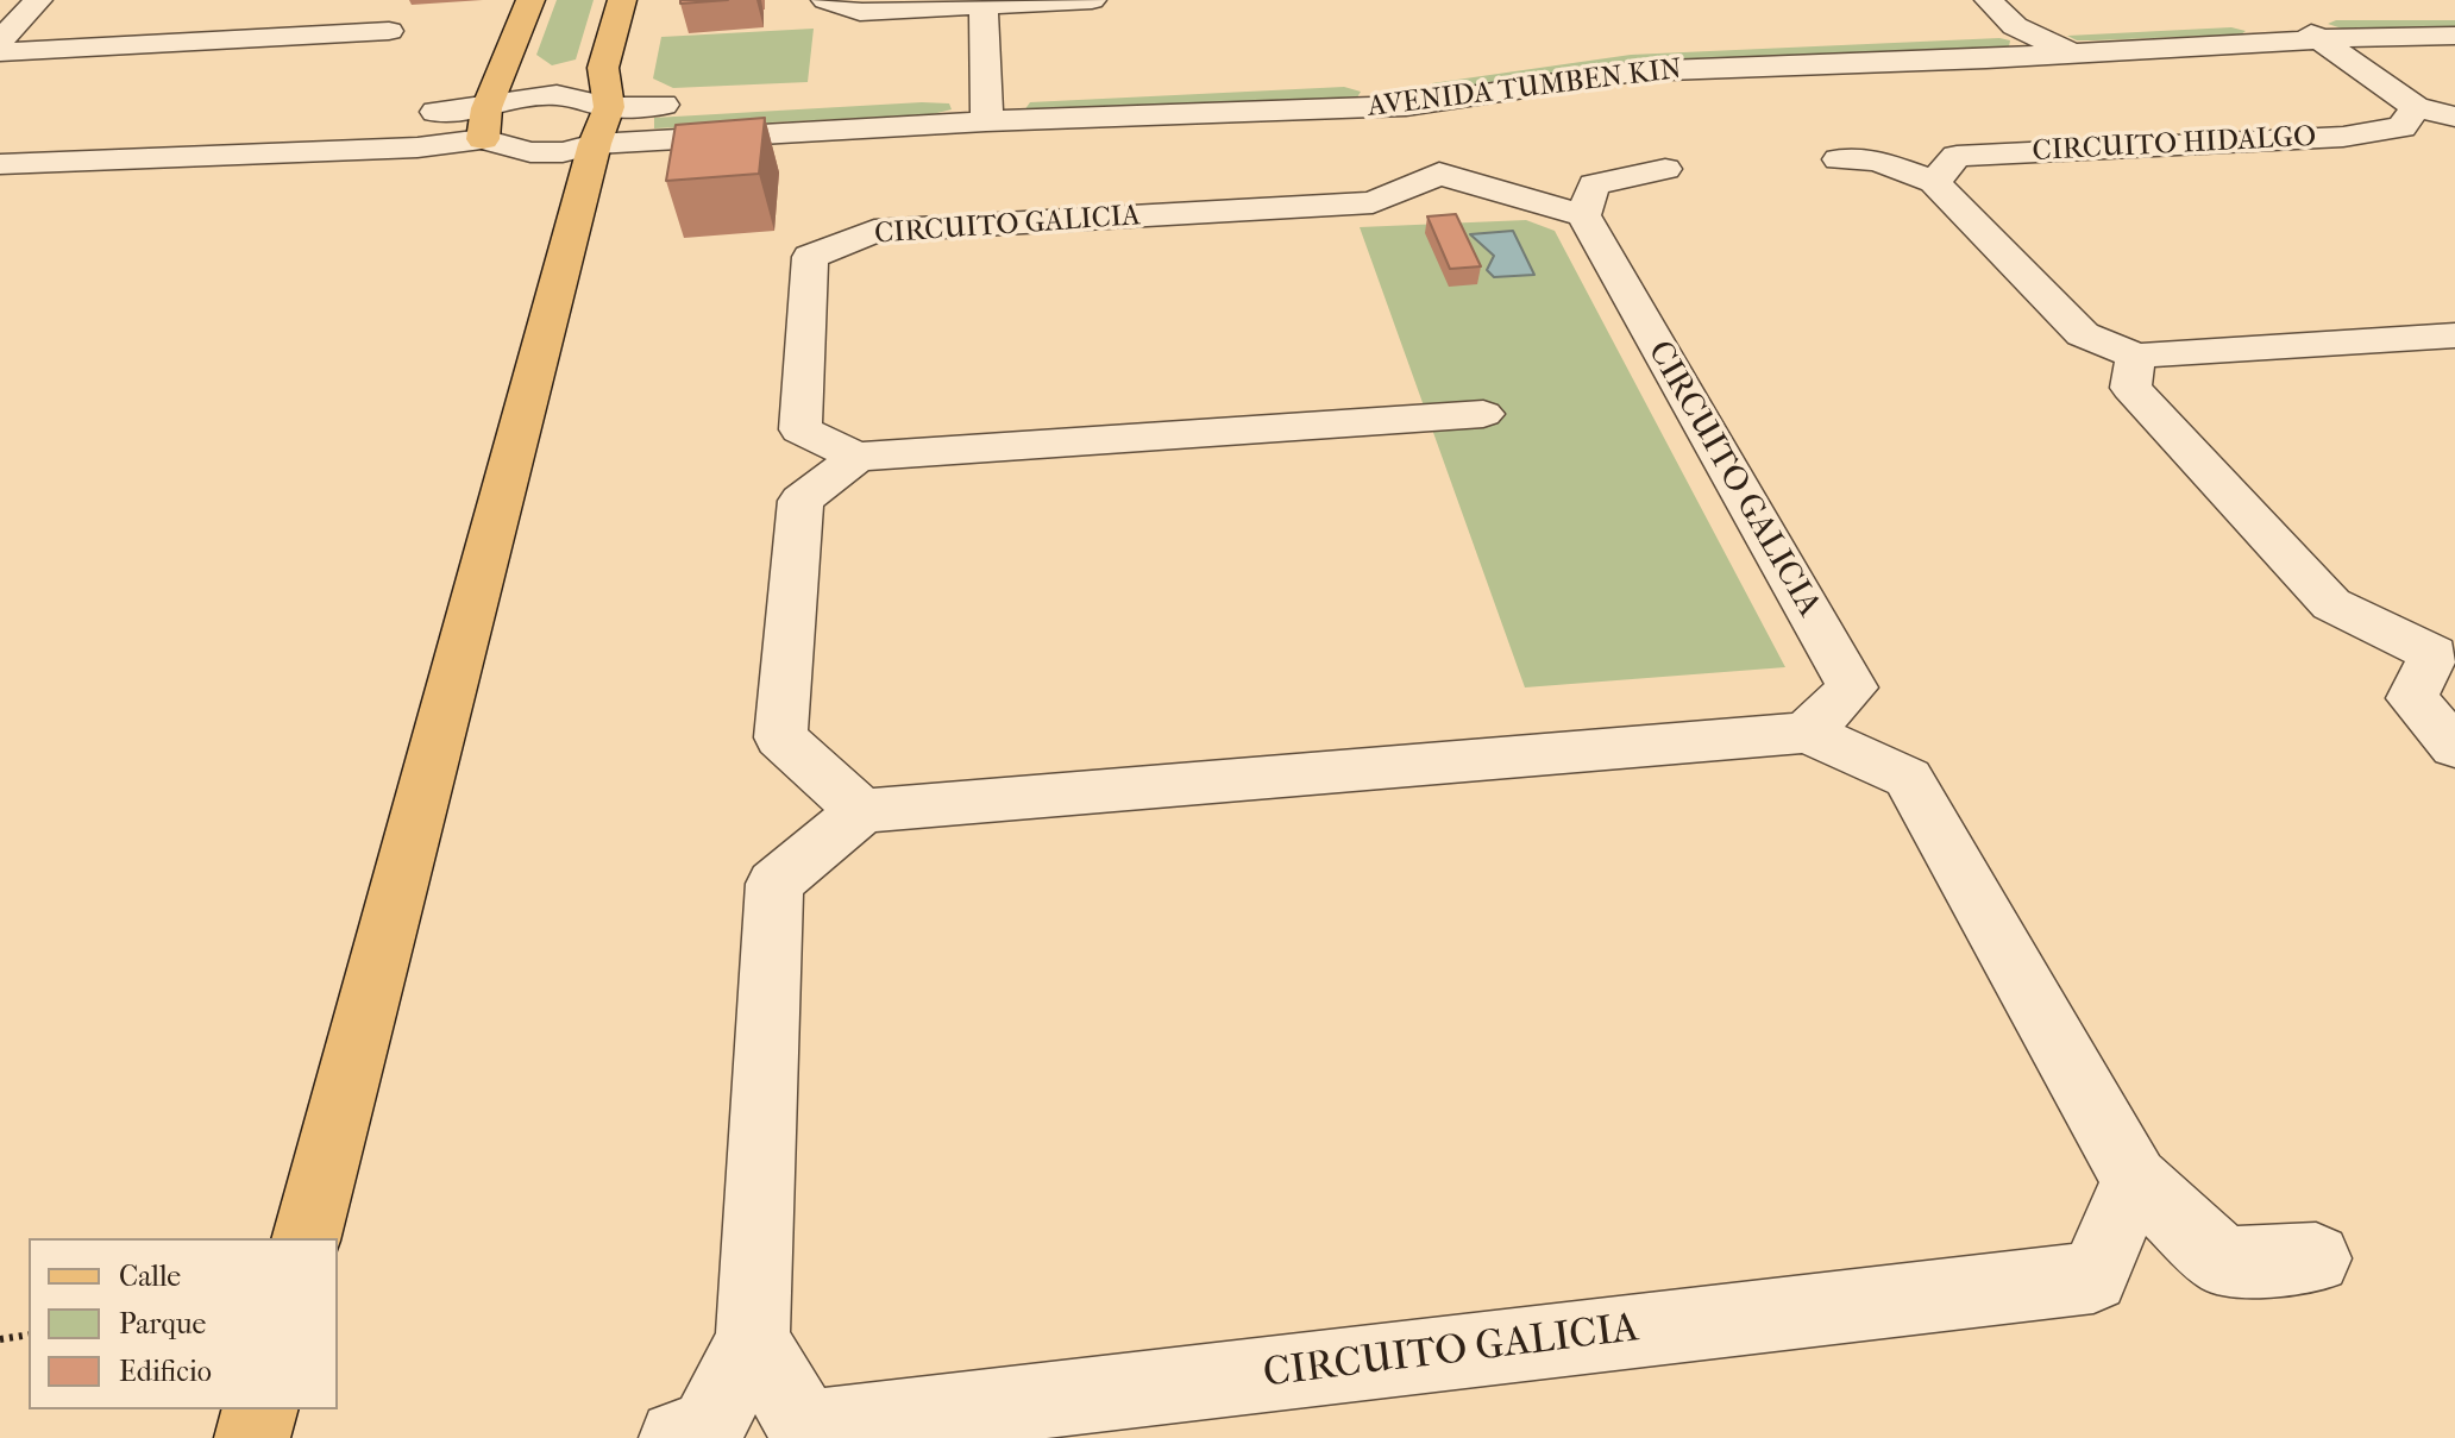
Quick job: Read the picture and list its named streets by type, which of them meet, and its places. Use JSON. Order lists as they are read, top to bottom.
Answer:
{
  "streets": {
    "street": ["AVENIDA TUMBEN KIN", "CIRCUITO HIDALGO", "CIRCUITO GALICIA"]
  },
  "legend": ["Calle", "Parque", "Edificio"]
}
